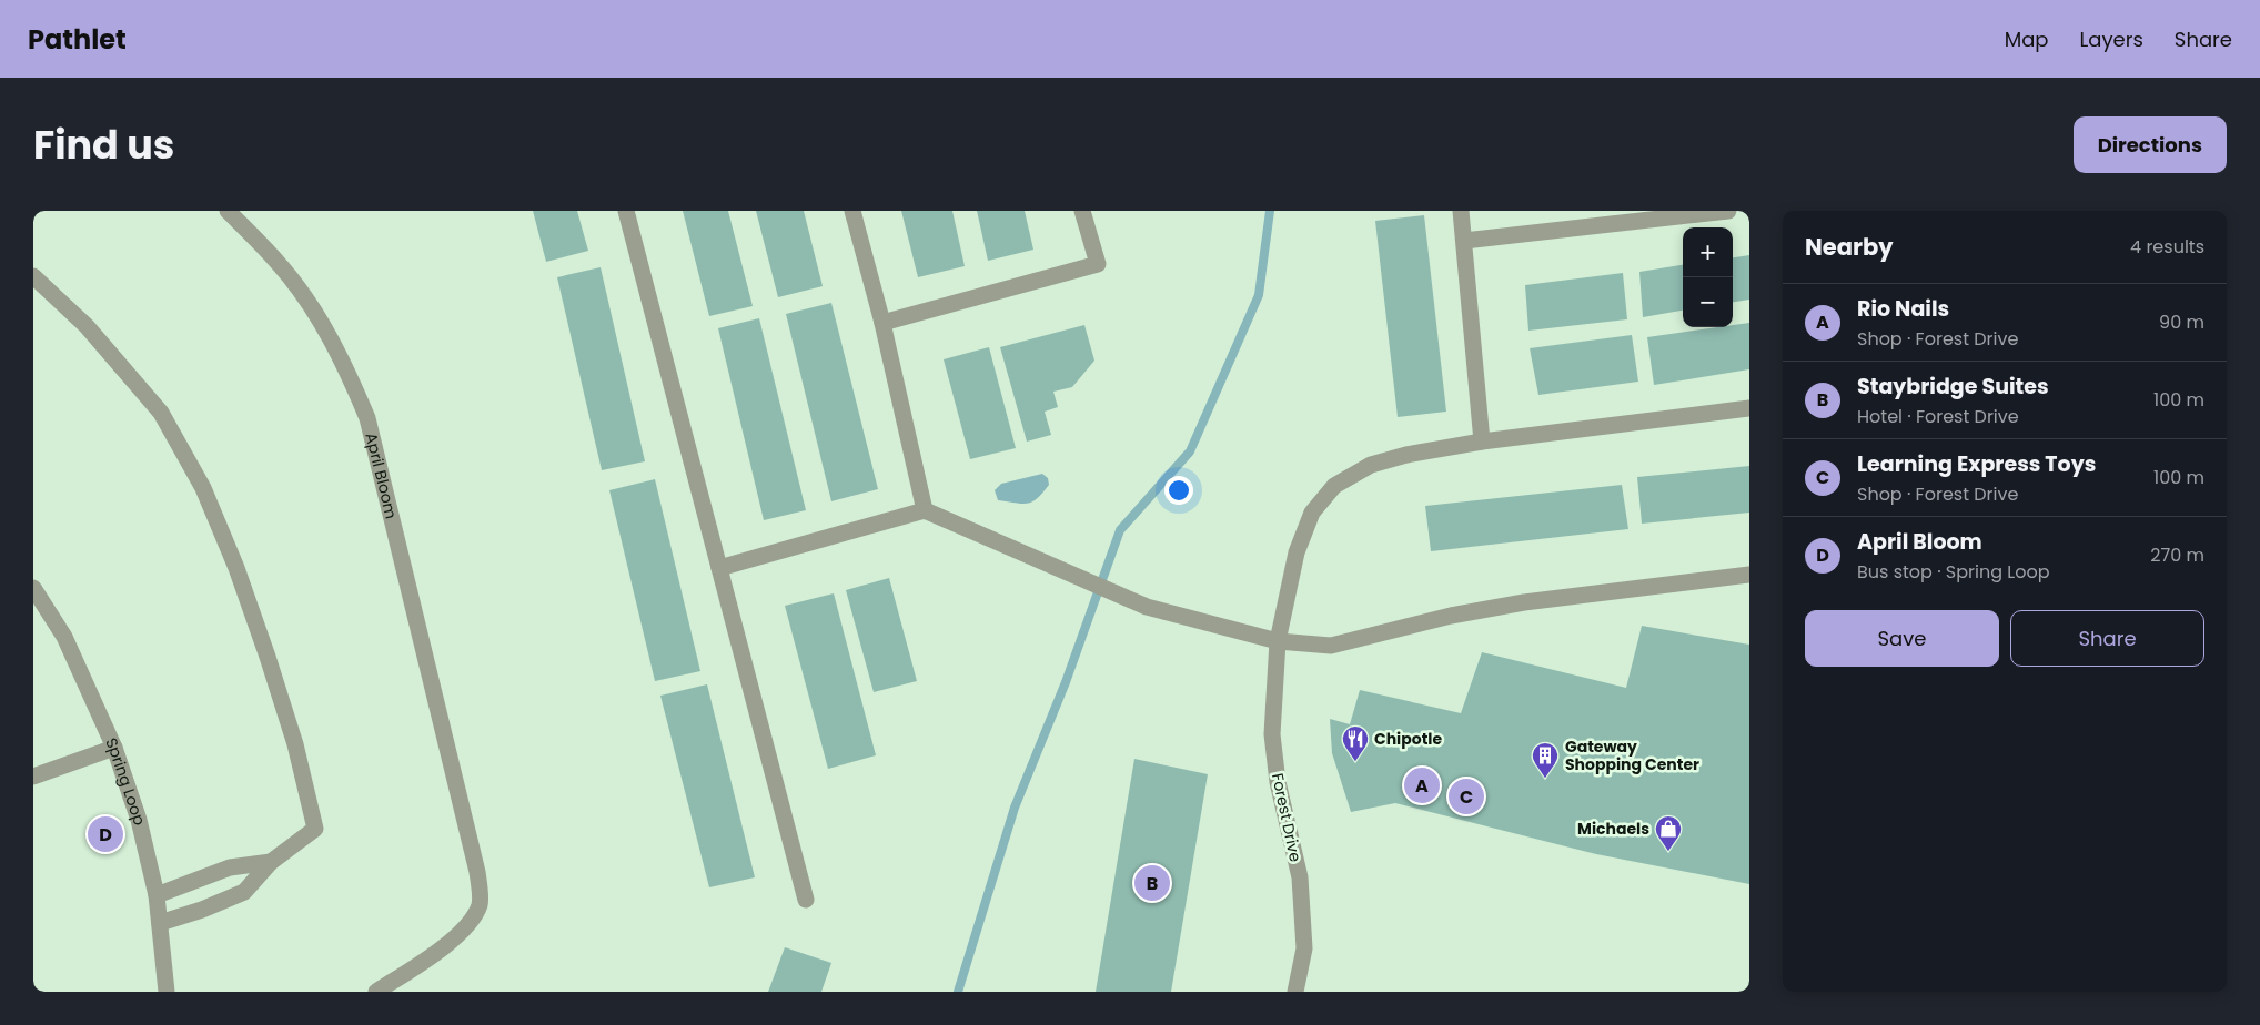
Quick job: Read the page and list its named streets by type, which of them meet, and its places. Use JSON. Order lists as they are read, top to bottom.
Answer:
{
  "streets": {
    "street": ["April Bloom", "Spring Loop", "Forest Drive"]
  },
  "places": {
    "restaurant": ["Chipotle"],
    "building": ["Gateway Shopping Center"],
    "shop": ["Michaels"]
  },
  "page": {
    "header": "Pathlet",
    "nav": ["Map", "Layers", "Share"],
    "title": "Find us",
    "buttons": [
      "Directions",
      ["Save", "Share"]
    ],
    "heading": ["Nearby", "4 results"],
    "map_buttons": ["+", "−"],
    "list": [
      {
        "mark": "A",
        "name": "Rio Nails",
        "note": "Shop · Forest Drive",
        "value": "90 m"
      },
      {
        "mark": "B",
        "name": "Staybridge Suites",
        "note": "Hotel · Forest Drive",
        "value": "100 m"
      },
      {
        "mark": "C",
        "name": "Learning Express Toys",
        "note": "Shop · Forest Drive",
        "value": "100 m"
      },
      {
        "mark": "D",
        "name": "April Bloom",
        "note": "Bus stop · Spring Loop",
        "value": "270 m"
      }
    ],
    "pins": [
      "A",
      "C",
      "D",
      "B"
    ]
  }
}
